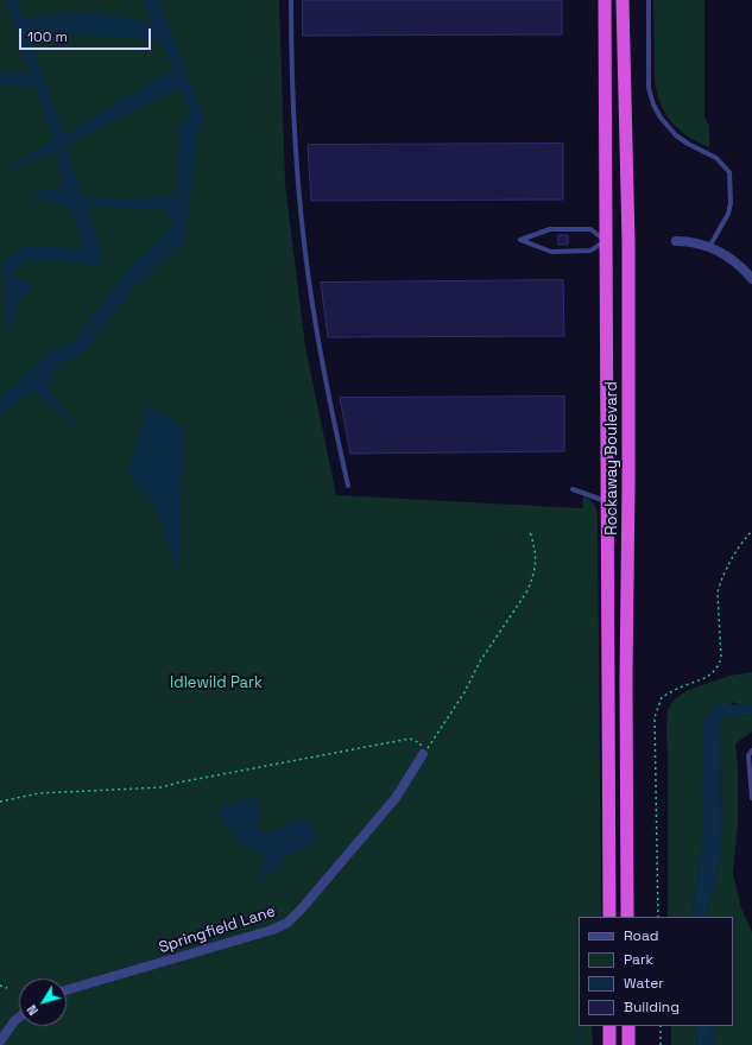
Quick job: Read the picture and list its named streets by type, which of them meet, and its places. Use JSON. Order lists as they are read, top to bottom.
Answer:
{
  "streets": {
    "highway": ["Rockaway Boulevard"],
    "street": ["Springfield Lane"]
  },
  "parks": ["Idlewild Park"],
  "legend": [
    "Road",
    "Park",
    "Water",
    "Building"
  ],
  "scale_bar": "100 m",
  "north": "bottom left"
}
